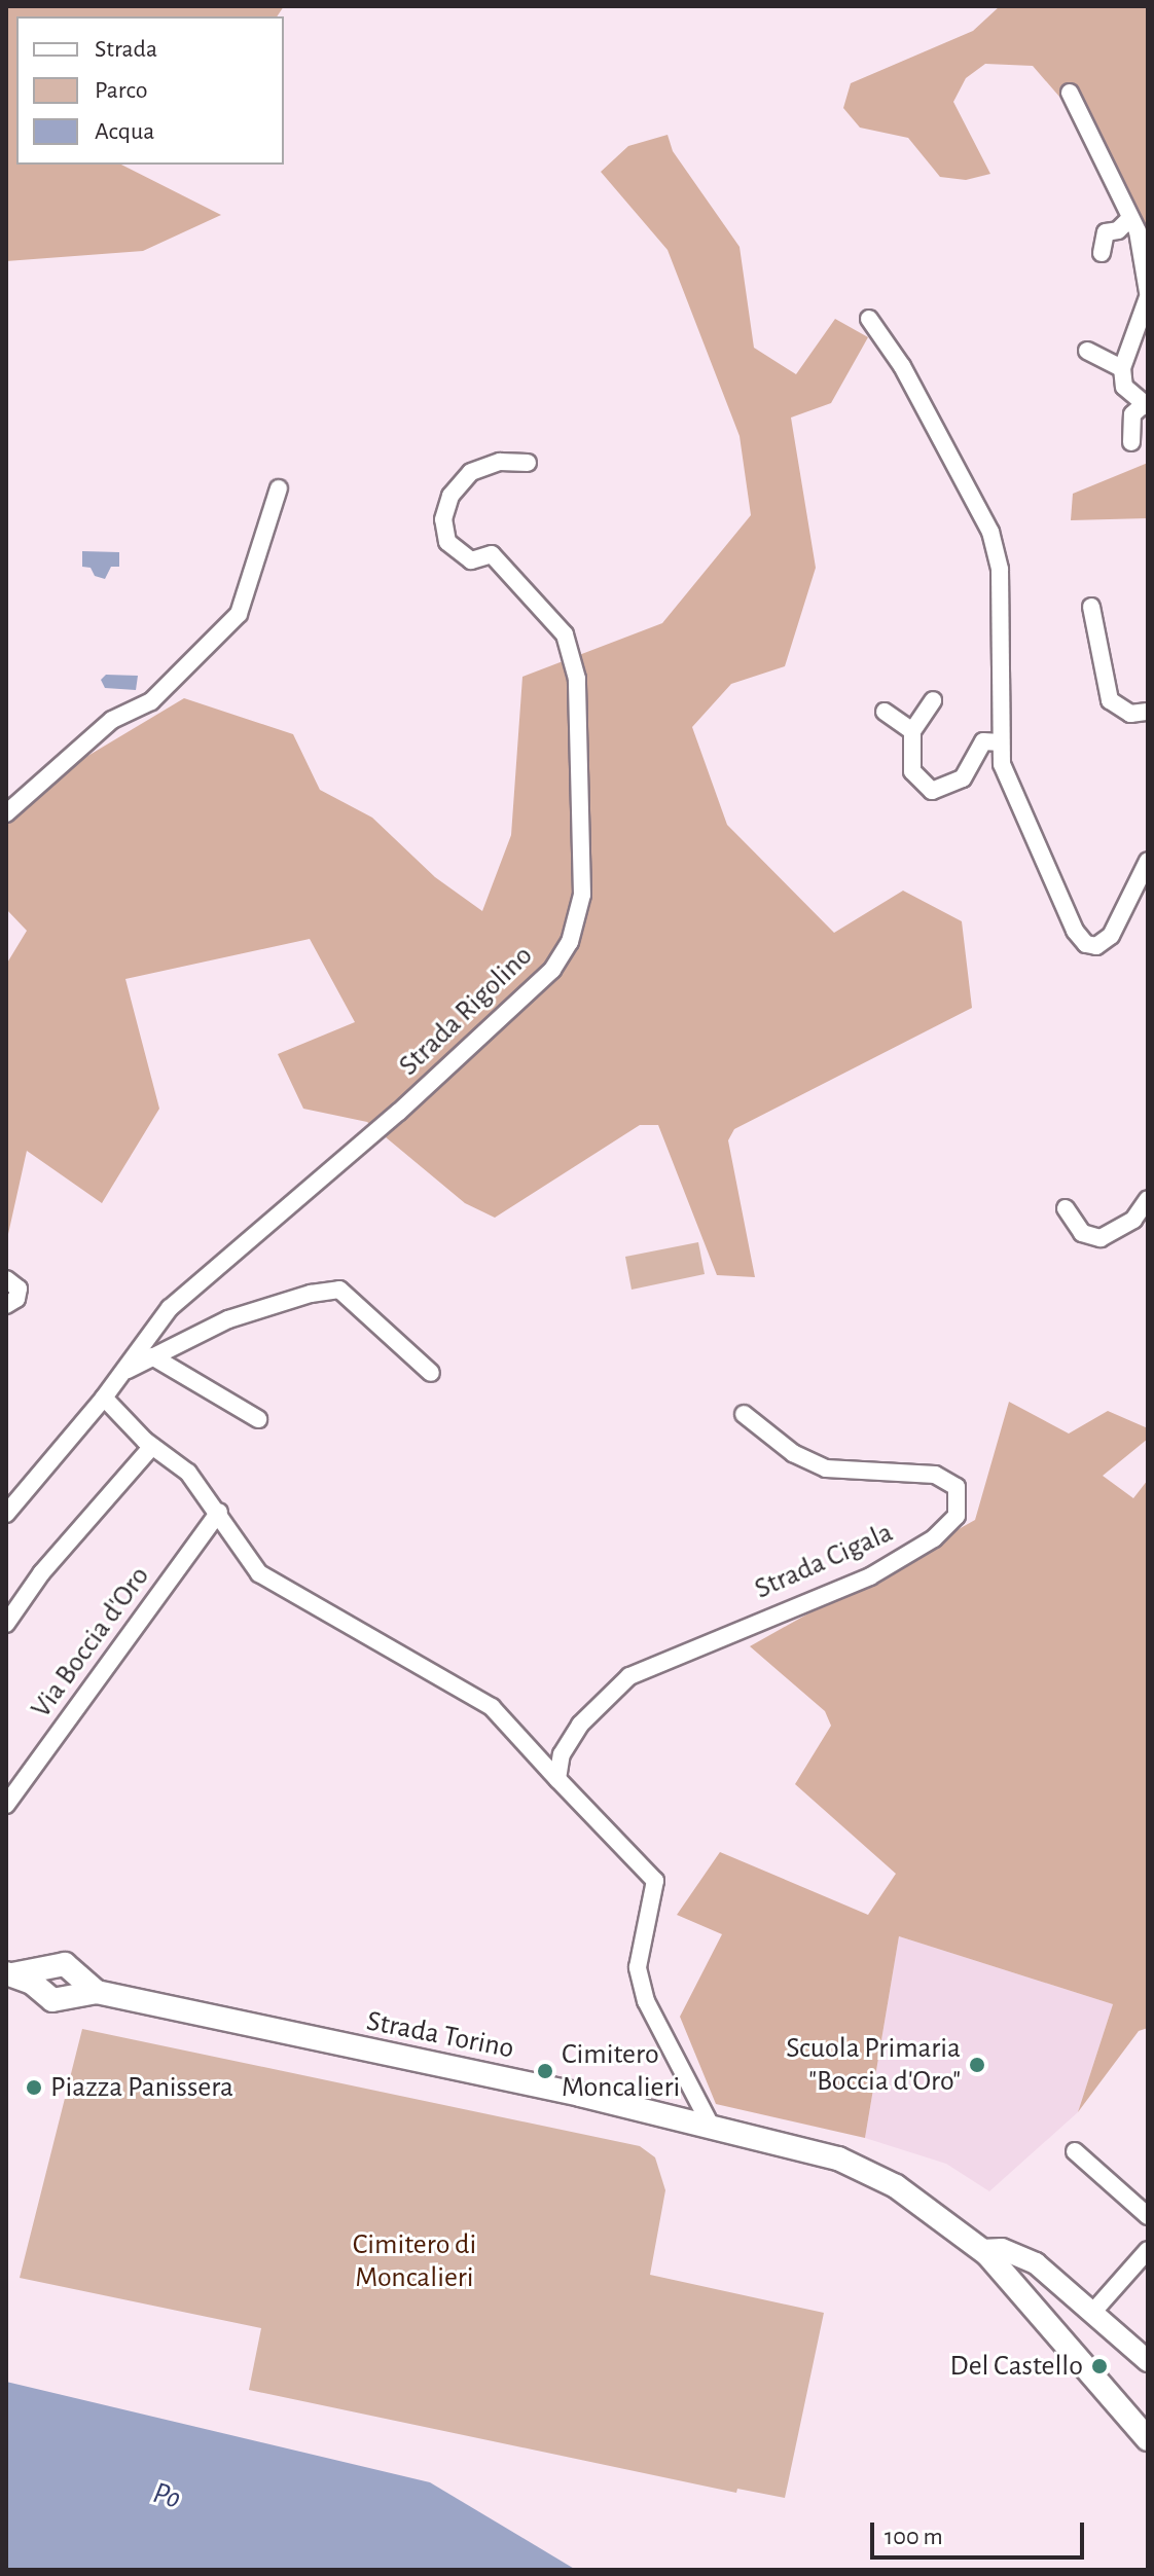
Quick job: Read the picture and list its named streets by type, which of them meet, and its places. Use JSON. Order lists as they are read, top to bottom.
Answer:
{
  "streets": {
    "main road": ["Strada Torino"],
    "street": ["Strada Rigolino", "Strada Cigala", "Via Boccia d'Oro"]
  },
  "water": ["Po"],
  "parks": ["Cimitero di Moncalieri"],
  "places": [
    "Scuola Primaria \"Boccia d'Oro\"",
    "Cimitero Moncalieri",
    "Piazza Panissera",
    "Del Castello"
  ],
  "legend": ["Strada", "Parco", "Acqua"],
  "scale_bar": "100 m"
}
